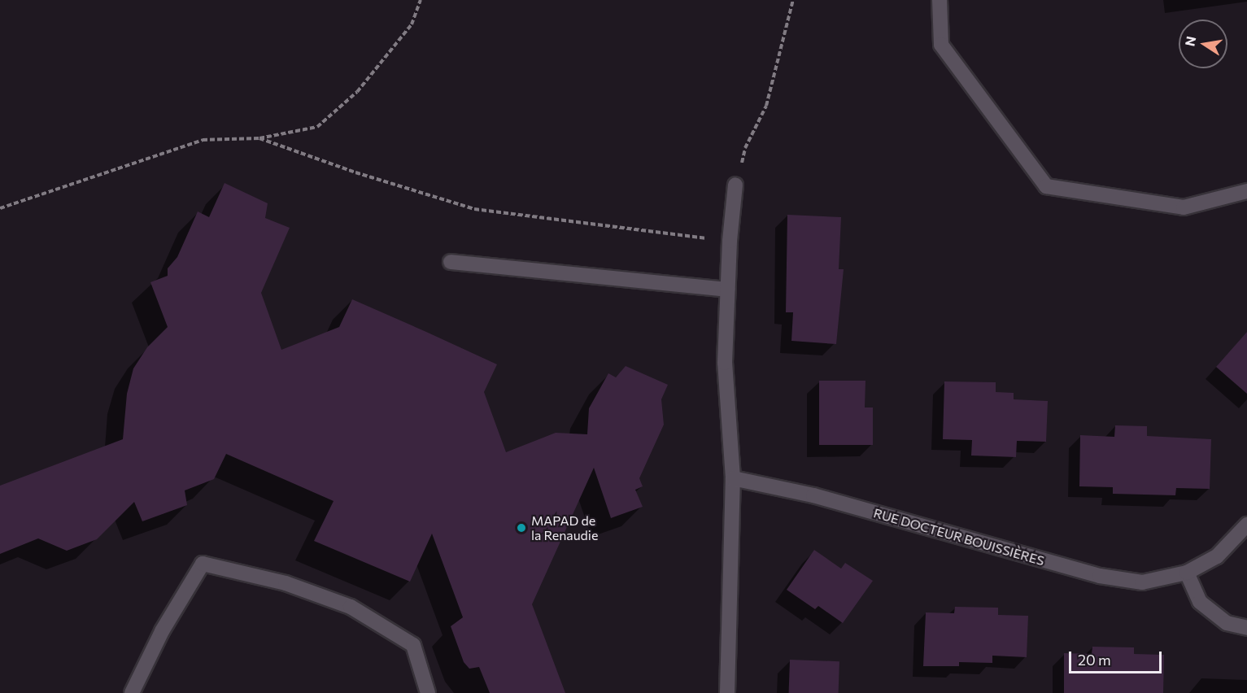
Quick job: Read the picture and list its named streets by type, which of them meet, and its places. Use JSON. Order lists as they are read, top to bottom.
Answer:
{
  "streets": {
    "street": ["RUE DOCTEUR BOUISSIÈRES"]
  },
  "places": ["MAPAD de la Renaudie"],
  "scale_bar": "20 m",
  "north": "left"
}
